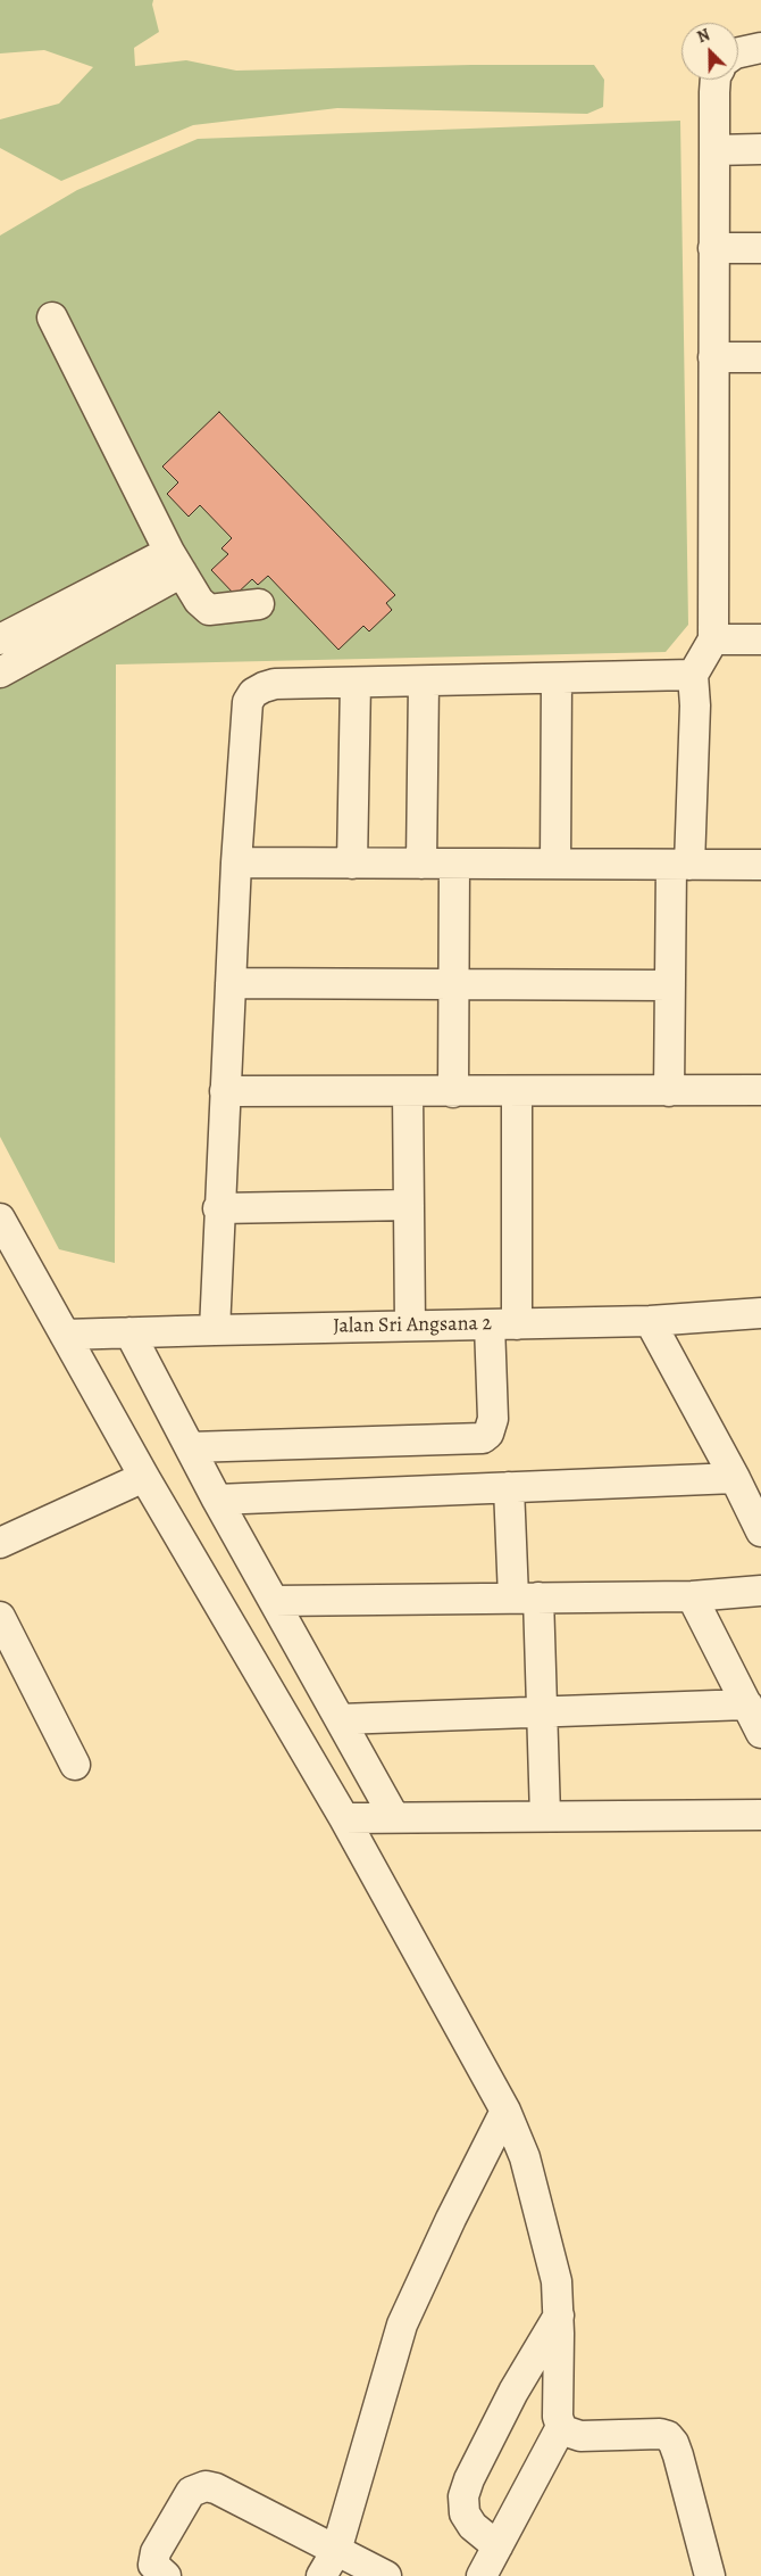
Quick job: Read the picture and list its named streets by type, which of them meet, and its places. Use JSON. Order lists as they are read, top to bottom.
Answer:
{
  "streets": {
    "street": ["Jalan Sri Angsana 2"]
  },
  "north": "top left"
}
